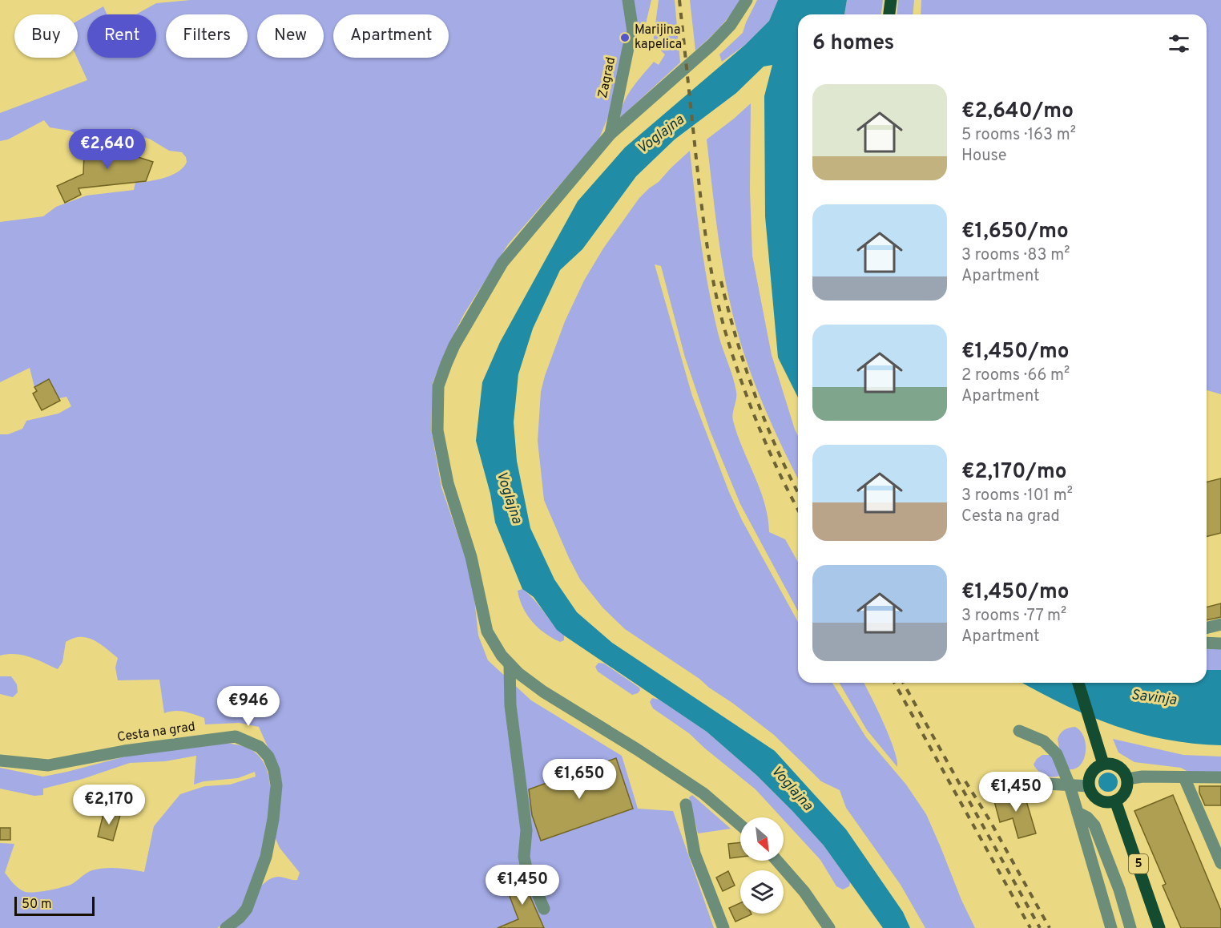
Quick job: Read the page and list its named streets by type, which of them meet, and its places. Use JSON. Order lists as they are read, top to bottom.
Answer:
{
  "streets": {
    "main road": ["5"],
    "street": ["Zagrad", "Cesta na grad"]
  },
  "water": ["Voglajna", "Savinja"],
  "places": ["Marijina kapelica"],
  "scale_bar": "50 m",
  "north": "bottom right",
  "page": {
    "chip": [
      "Buy",
      "Rent",
      "Filters",
      "New",
      "Apartment"
    ],
    "heading": "6 homes",
    "list": [
      {
        "name": "€2,640/mo",
        "note": "5 rooms · 163 m² · House"
      },
      {
        "name": "€1,650/mo",
        "note": "3 rooms · 83 m² · Apartment"
      },
      {
        "name": "€1,450/mo",
        "note": "2 rooms · 66 m² · Apartment"
      },
      {
        "name": "€2,170/mo",
        "note": "3 rooms · 101 m² · Cesta na grad"
      },
      {
        "name": "€1,450/mo",
        "note": "3 rooms · 77 m² · Apartment"
      }
    ],
    "price": [
      "€2,640",
      "€946",
      "€1,650",
      "€1,450",
      "€2,170",
      "€1,450"
    ],
    "scale": "50 m"
  }
}
